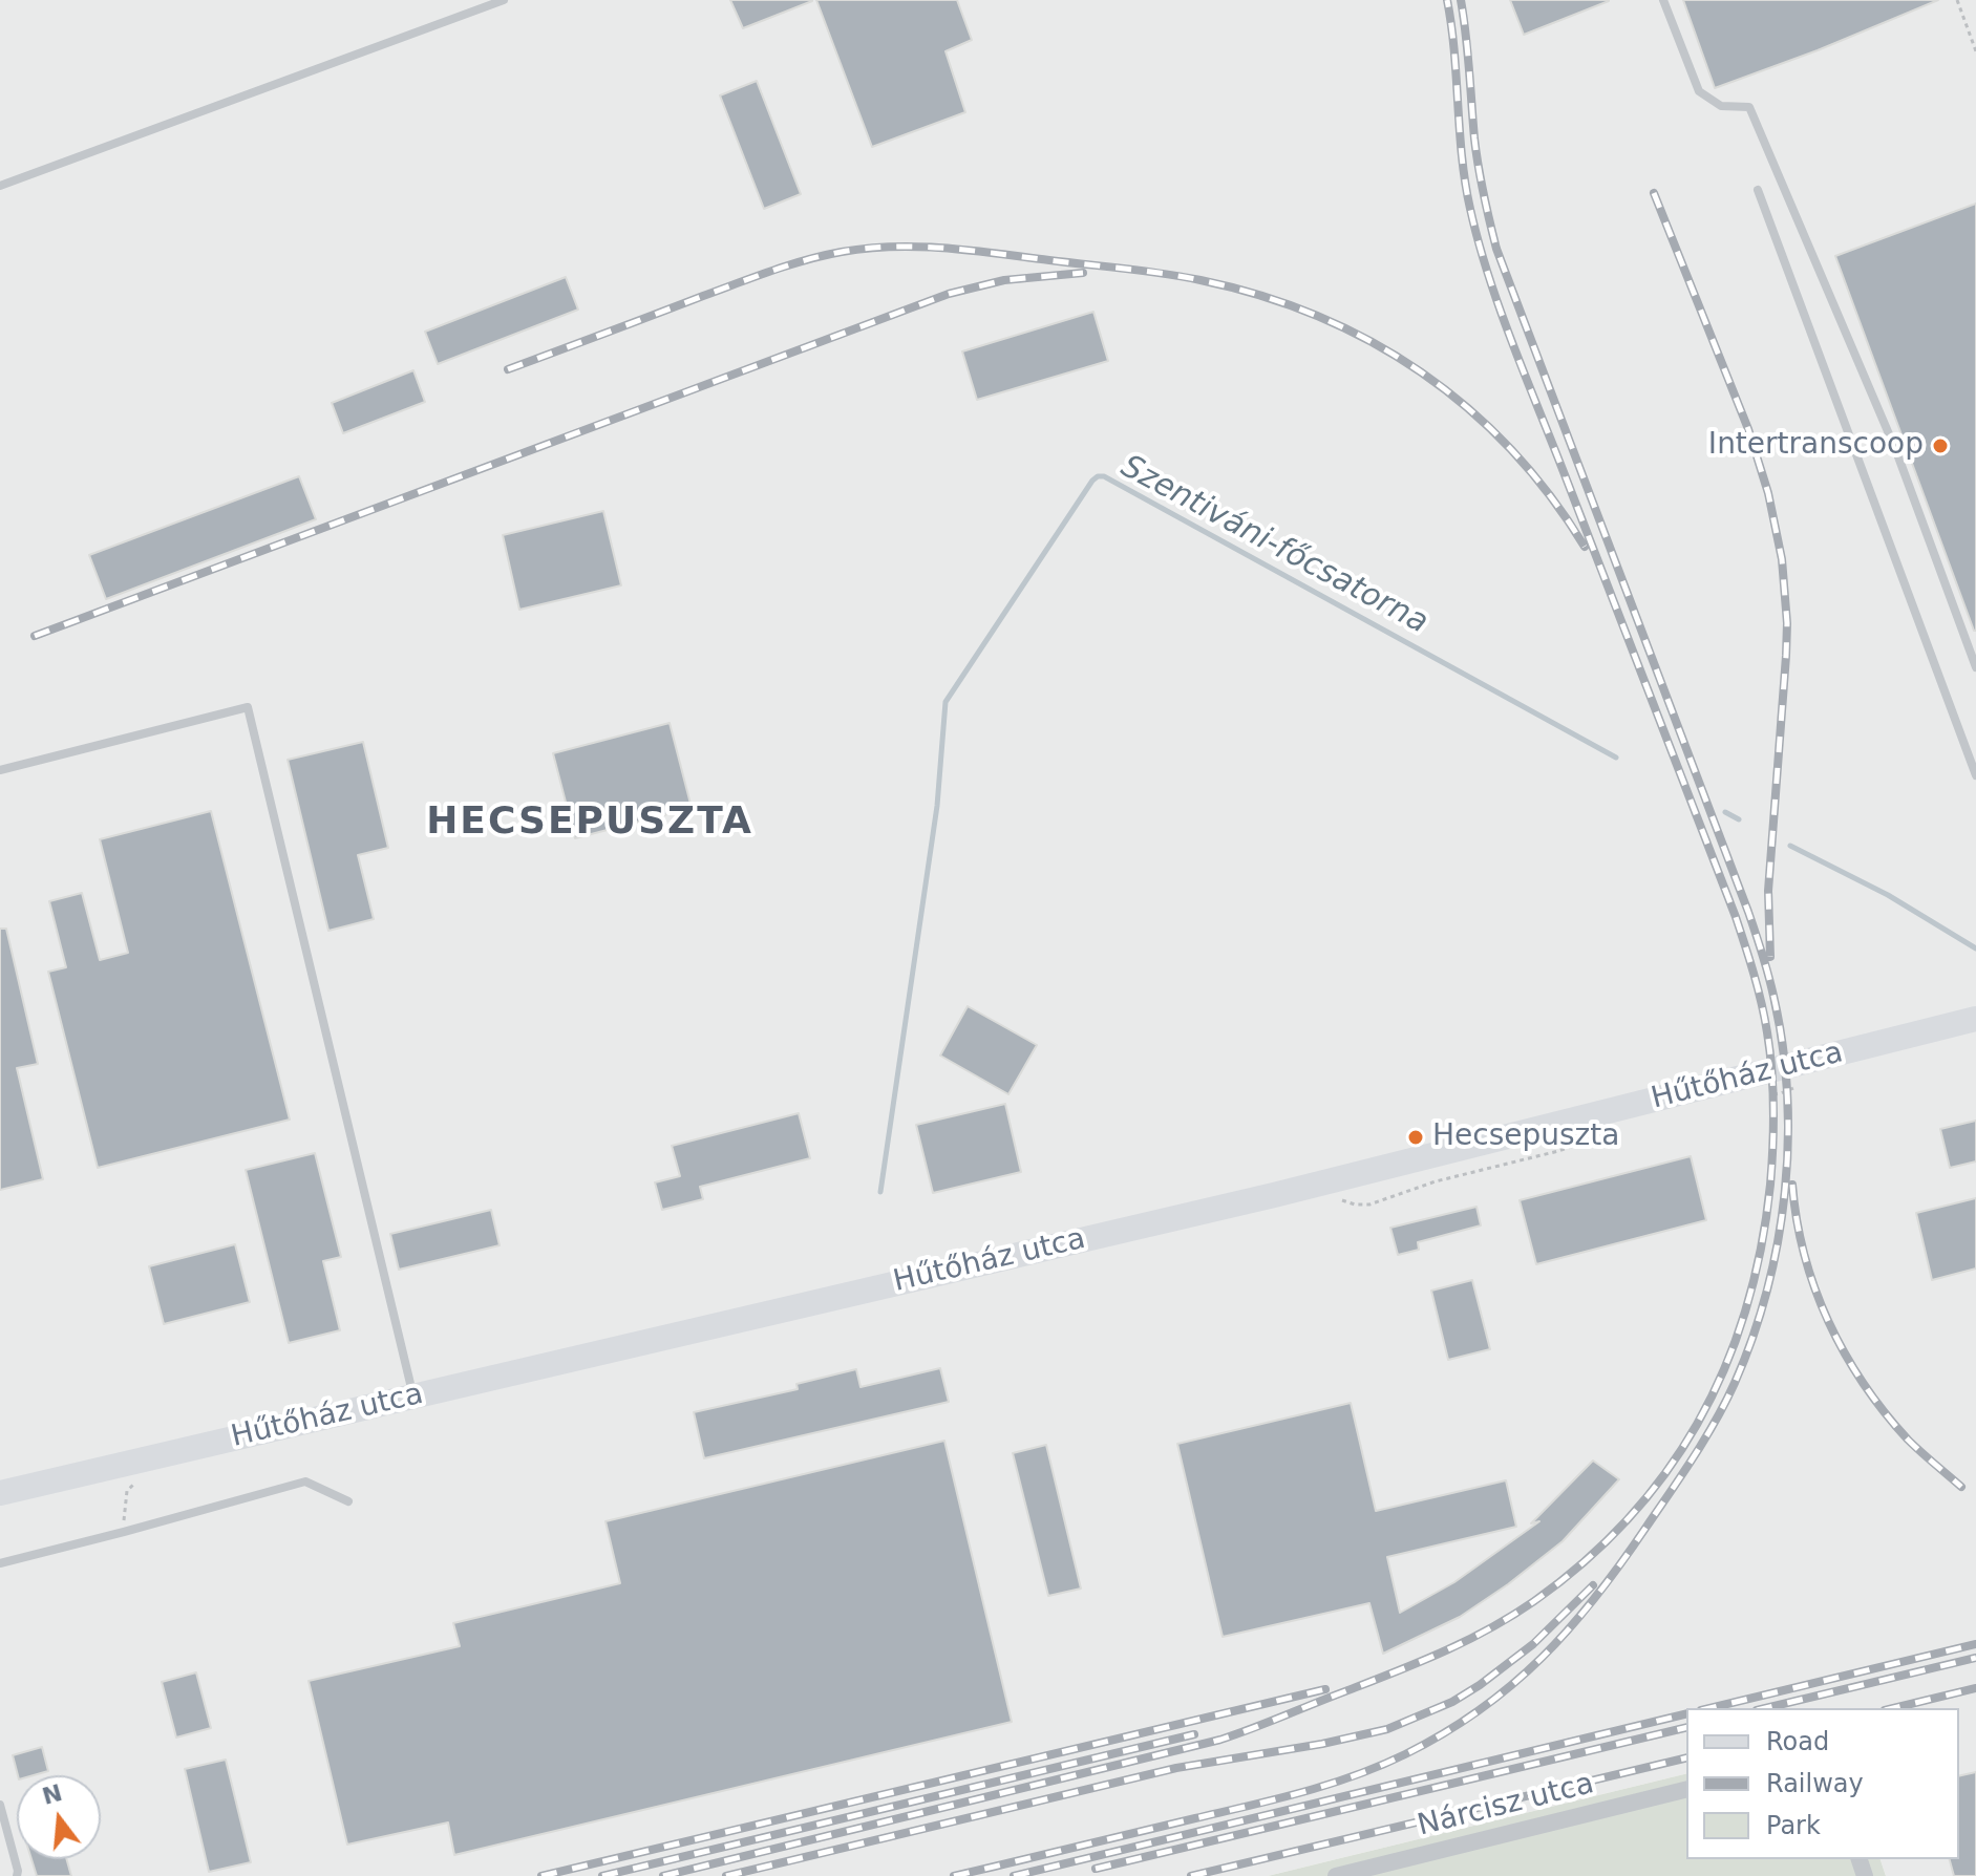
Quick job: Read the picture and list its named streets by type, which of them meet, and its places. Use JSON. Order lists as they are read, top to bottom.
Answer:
{
  "streets": {
    "street": ["Hűtőház utca", "Nárcisz utca"]
  },
  "districts": ["HECSEPUSZTA"],
  "water": ["Szentiváni-főcsatorna"],
  "places": ["Intertranscoop", "Hecsepuszta"],
  "legend": ["Road", "Railway", "Park"],
  "north": "top"
}
